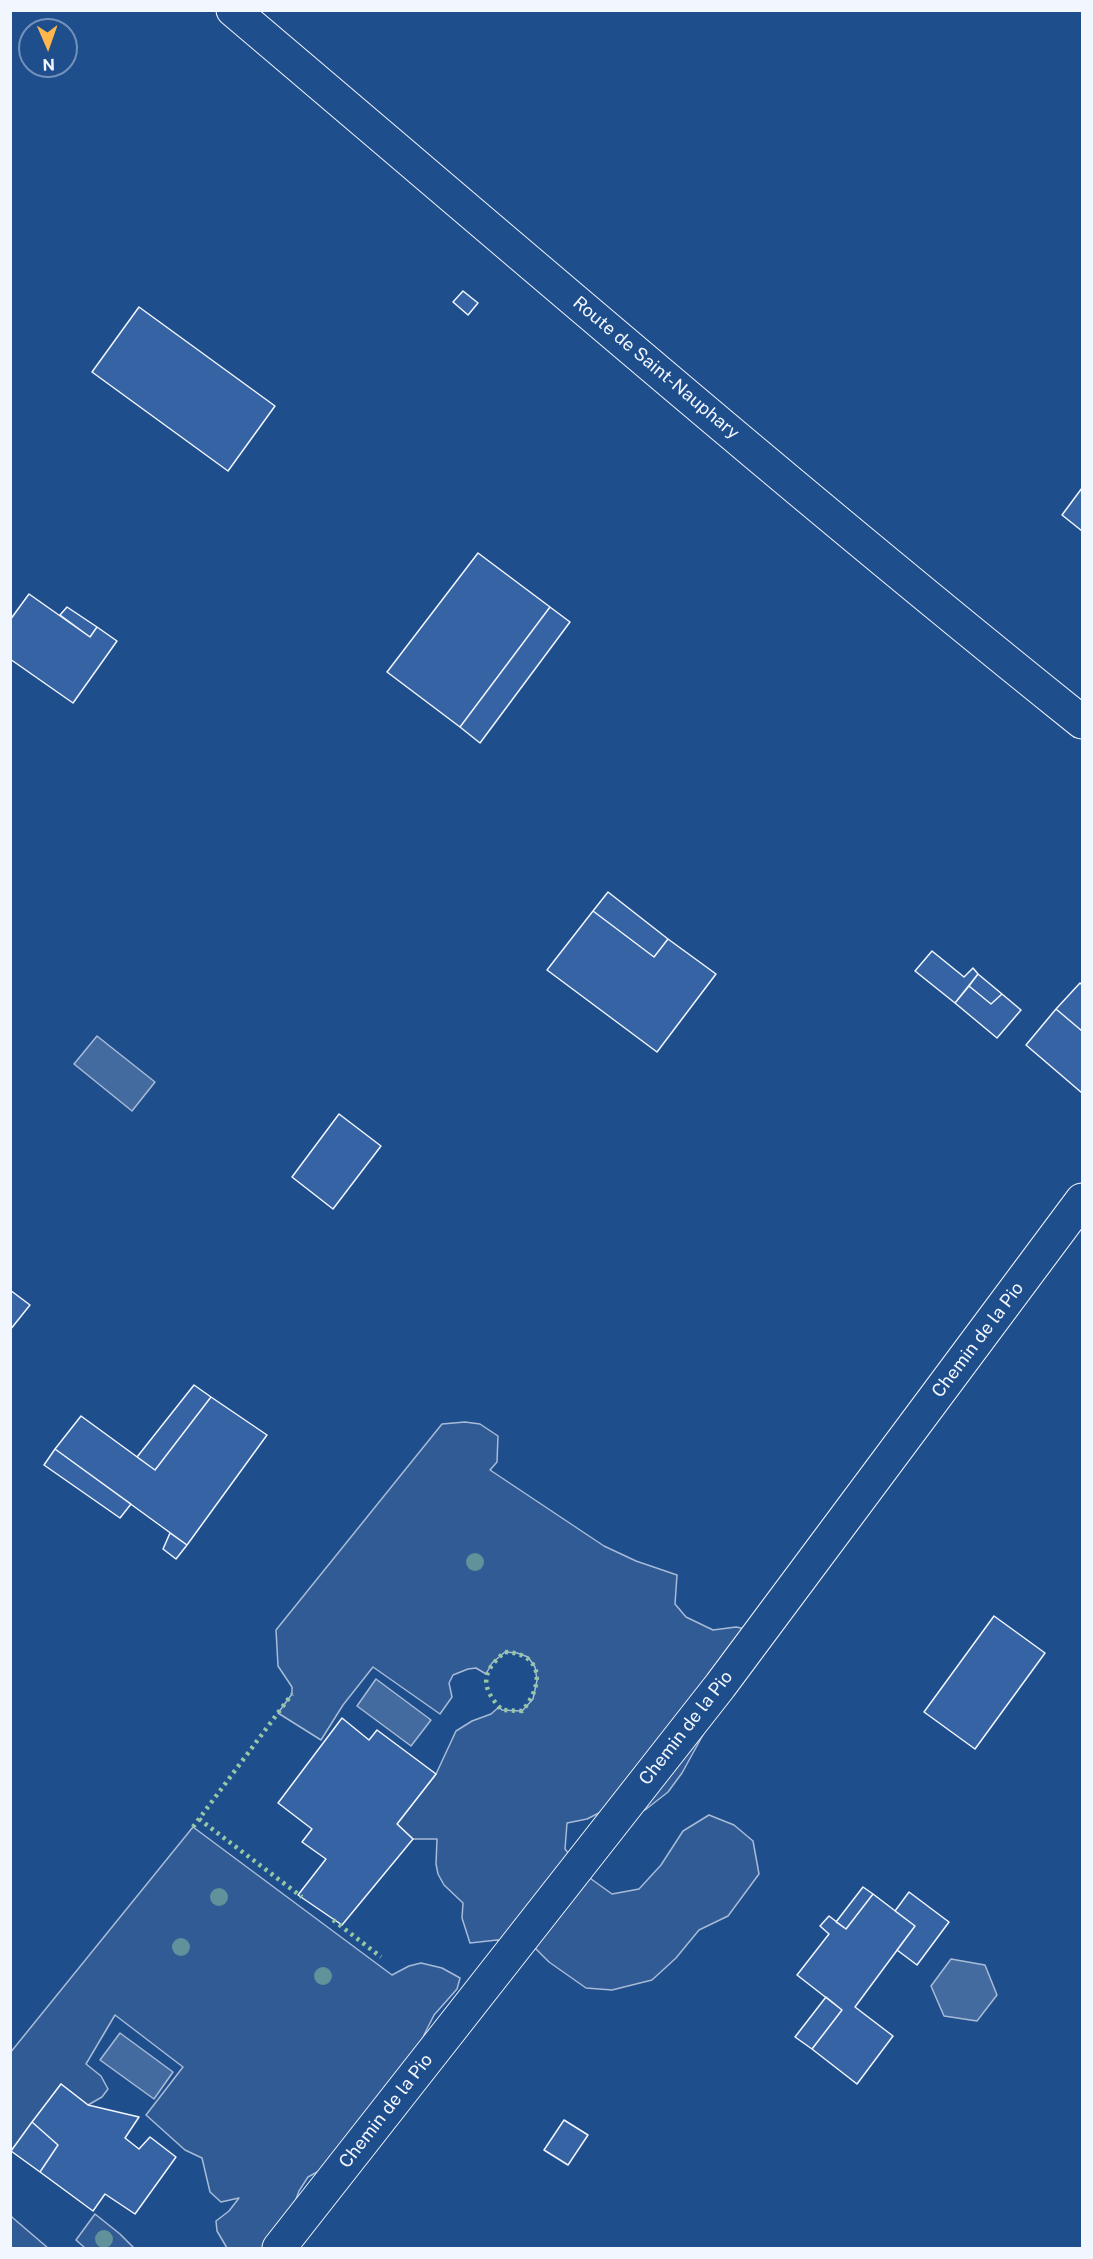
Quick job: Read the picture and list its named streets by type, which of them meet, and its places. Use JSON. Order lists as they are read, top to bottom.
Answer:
{
  "streets": {
    "street": ["Route de Saint-Nauphary", "Chemin de la Pio"]
  },
  "north": "bottom"
}
